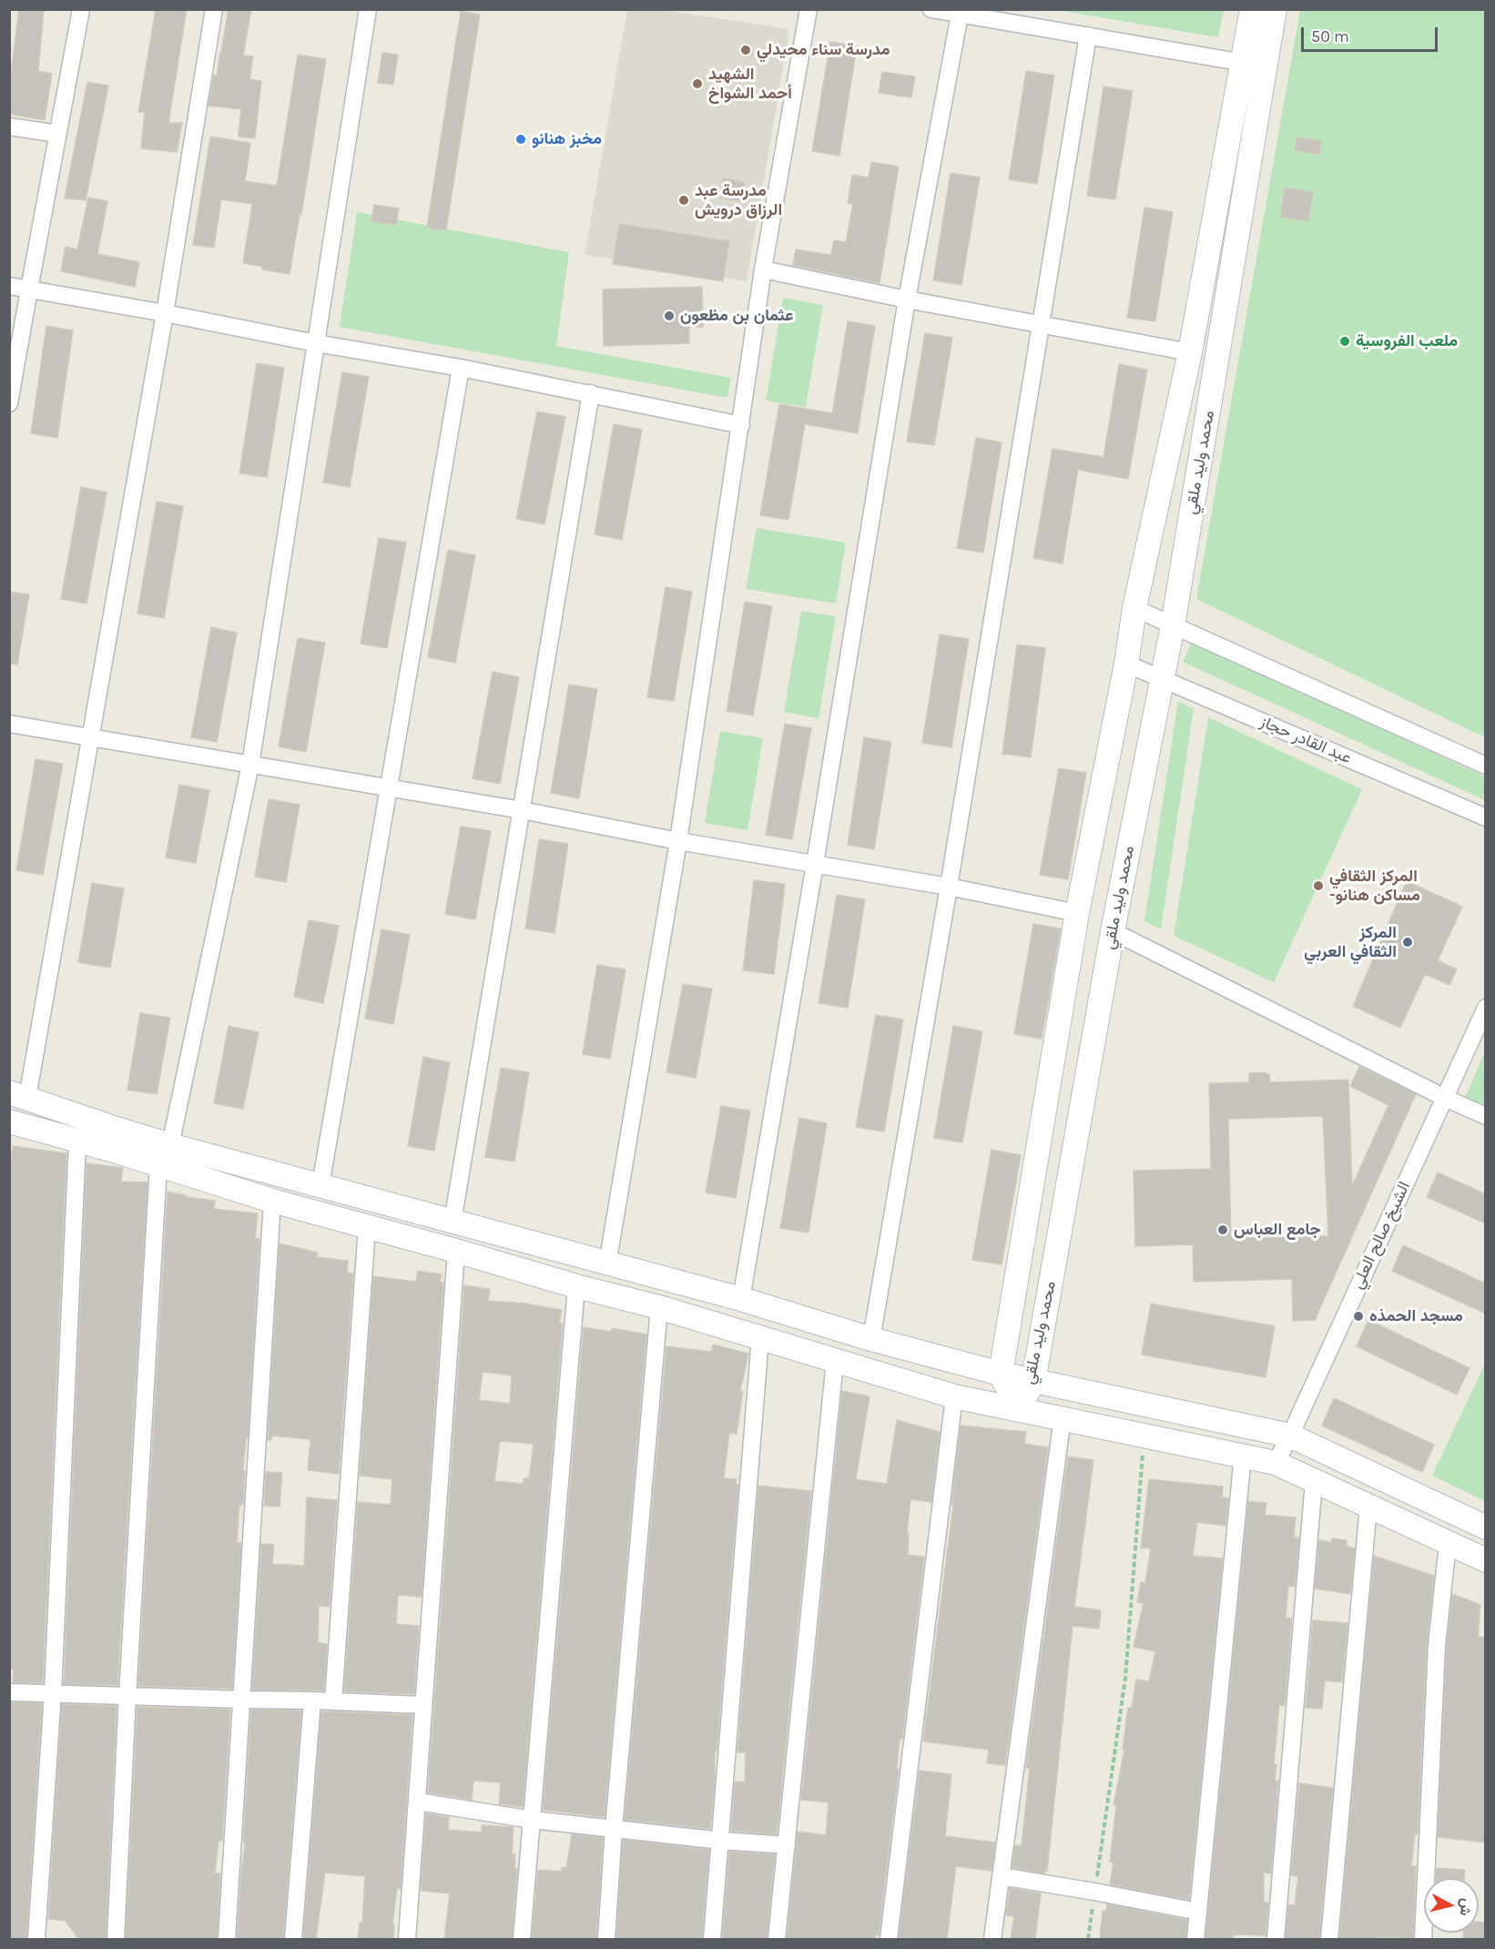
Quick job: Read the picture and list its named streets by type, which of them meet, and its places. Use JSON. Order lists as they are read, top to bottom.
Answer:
{
  "streets": {
    "main road": ["محمد وليد ملقي"],
    "street": ["عبد القادر حجاز", "الشيخ صالح العلي"]
  },
  "crossings": [
    ["محمد وليد ملقي", "عبد القادر حجاز"]
  ],
  "places": [
    "مدرسة سناء محيدلي",
    "الشهيد أحمد الشواخ",
    "مخبز هنانو",
    "مدرسة عبد الرزاق درويش",
    "عثمان بن مظعون",
    "ملعب الفروسية",
    "المركز الثقافي -مساكن هنانو",
    "المركز الثقافي العربي",
    "جامع العباس",
    "مسجد الحمذه"
  ],
  "scale_bar": "50 m",
  "north": "right"
}
